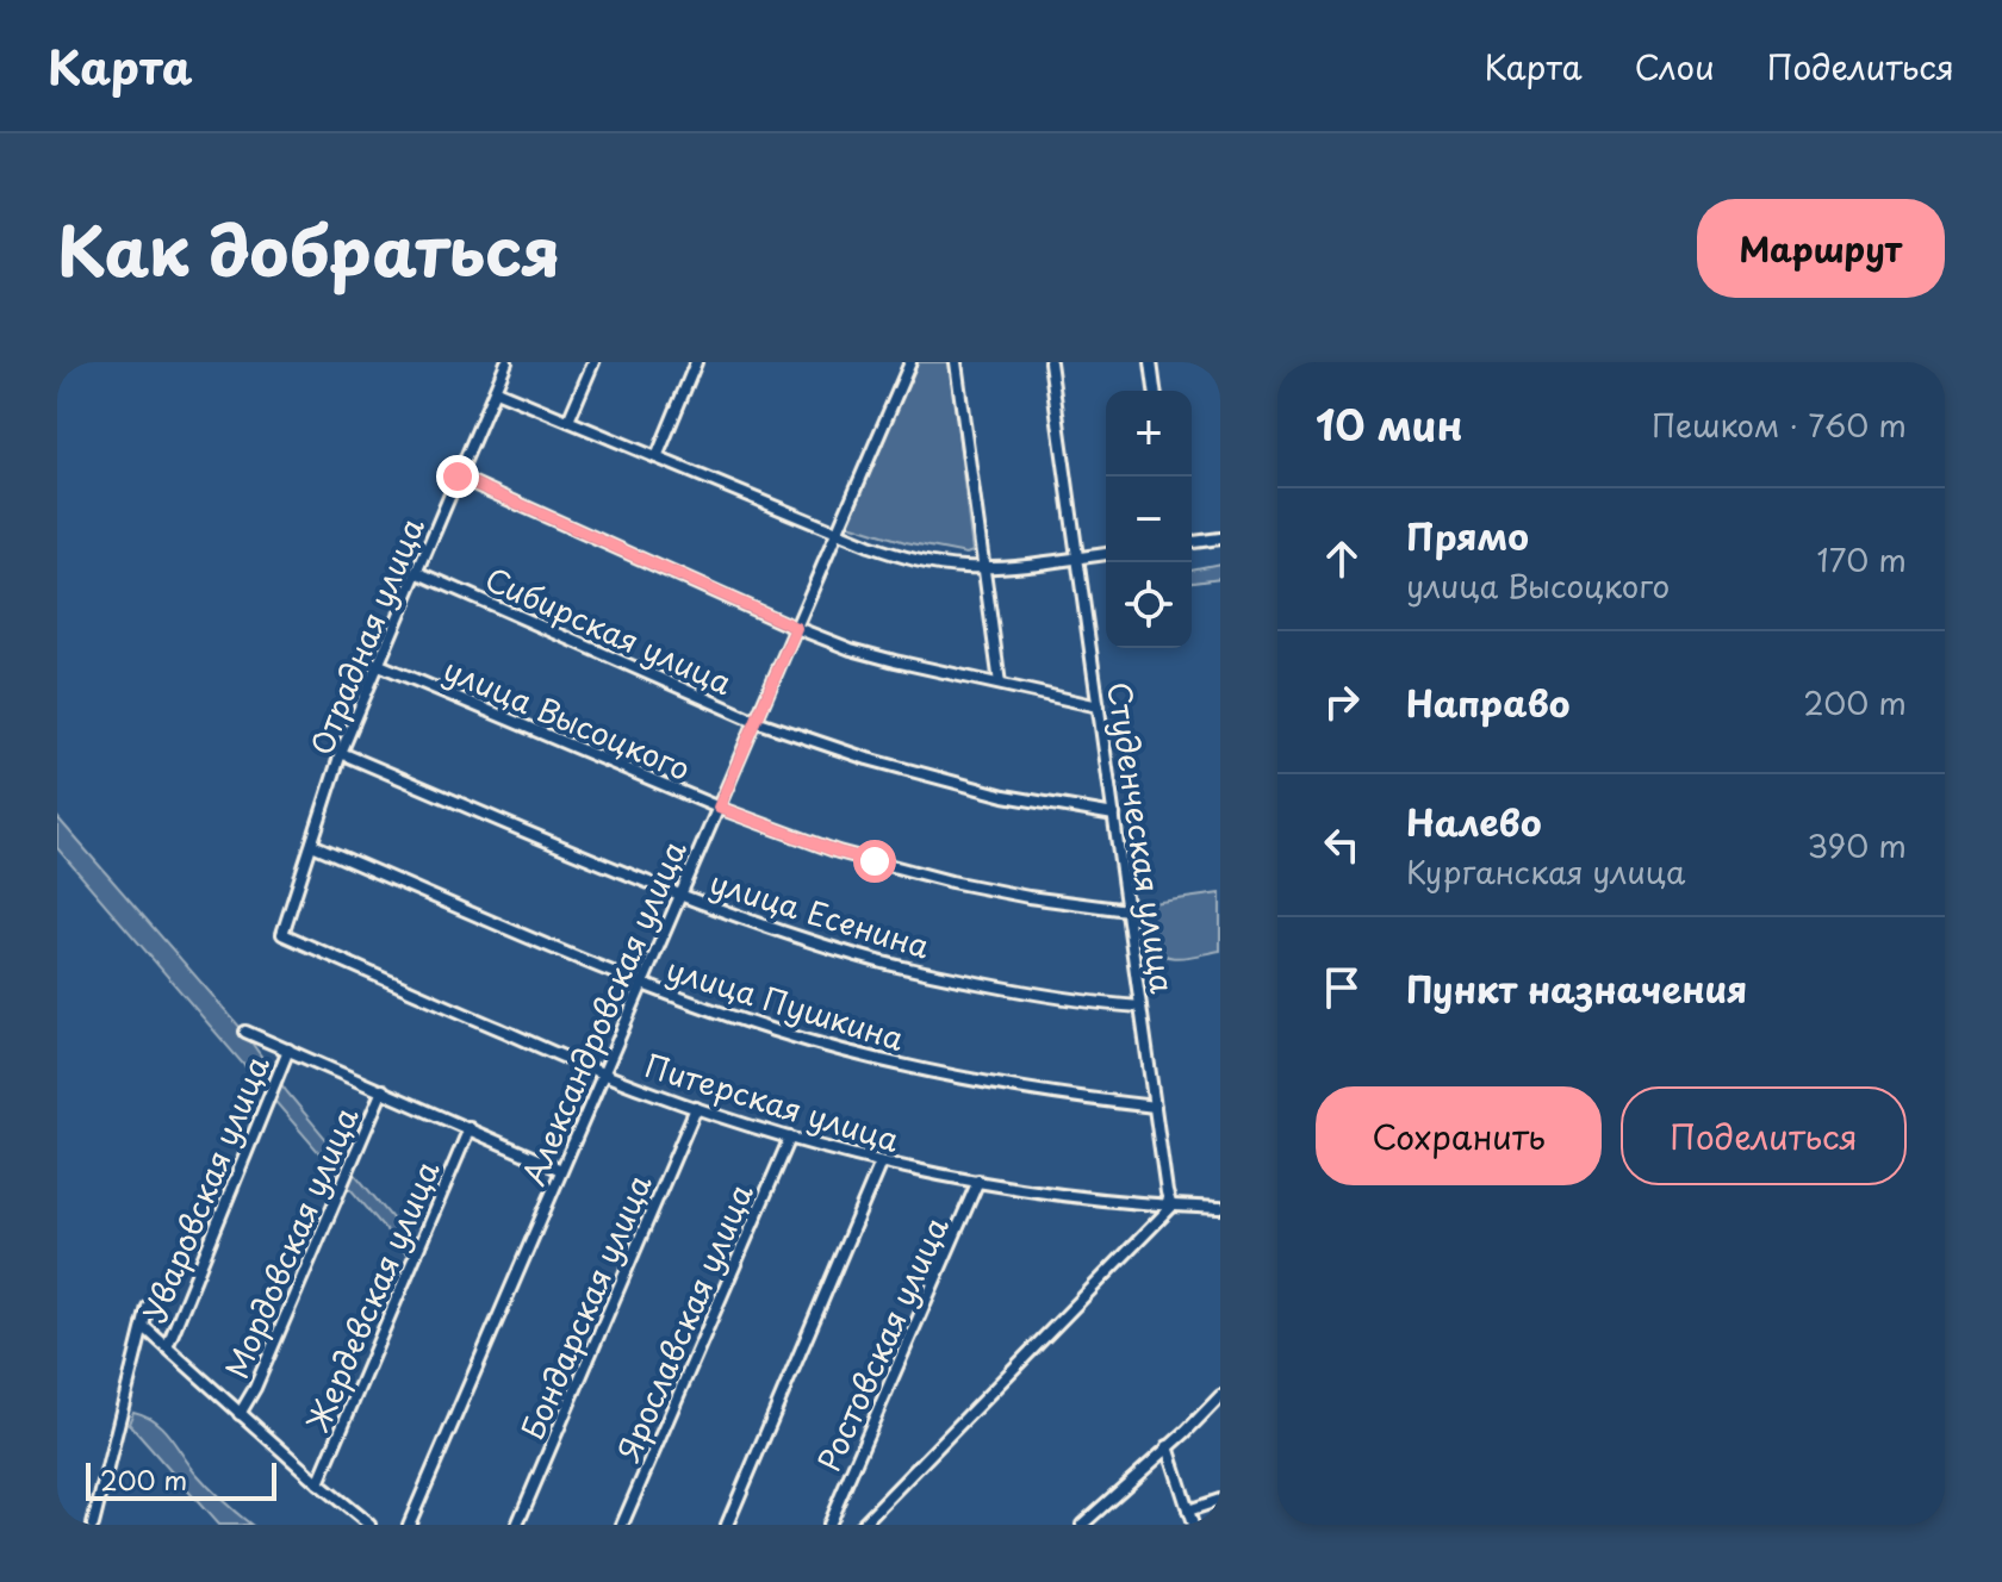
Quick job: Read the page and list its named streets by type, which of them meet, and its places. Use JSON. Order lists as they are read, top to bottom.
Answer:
{
  "streets": {
    "street": [
      "Сибирская улица",
      "Отрадная улица",
      "улица Высоцкого",
      "Студенческая улица",
      "улица Есенина",
      "улица Пушкина",
      "Александровская улица",
      "Питерская улица",
      "Уваровская улица",
      "Мордовская улица",
      "Жердевская улица",
      "Бондарская улица",
      "Ярославская улица",
      "Ростовская улица"
    ]
  },
  "crossings": [
    ["Сибирская улица", "Отрадная улица"],
    ["Сибирская улица", "Студенческая улица"],
    ["Сибирская улица", "Александровская улица"],
    ["Отрадная улица", "улица Высоцкого"],
    ["Отрадная улица", "улица Есенина"],
    ["Отрадная улица", "улица Пушкина"],
    ["Отрадная улица", "Питерская улица"],
    ["улица Высоцкого", "Студенческая улица"],
    ["улица Высоцкого", "Александровская улица"],
    ["Студенческая улица", "улица Есенина"],
    ["Студенческая улица", "улица Пушкина"],
    ["Студенческая улица", "Питерская улица"],
    ["улица Есенина", "Александровская улица"],
    ["улица Пушкина", "Александровская улица"],
    ["Александровская улица", "Питерская улица"],
    ["Питерская улица", "Бондарская улица"],
    ["Питерская улица", "Ярославская улица"],
    ["Питерская улица", "Ростовская улица"]
  ],
  "scale_bar": "200 m",
  "page": {
    "header": "Карта",
    "nav": ["Карта", "Слои", "Поделиться"],
    "title": "Как добраться",
    "buttons": [
      "Маршрут",
      ["Сохранить", "Поделиться"]
    ],
    "heading": ["10 мин", "Пешком · 760 m"],
    "map_buttons": ["+", "−"],
    "list": [
      ["Прямо", "улица Высоцкого", "170 m"],
      ["Направо", "200 m"],
      ["Налево", "Курганская улица", "390 m"],
      "Пункт назначения"
    ],
    "scale": "200 m"
  }
}
